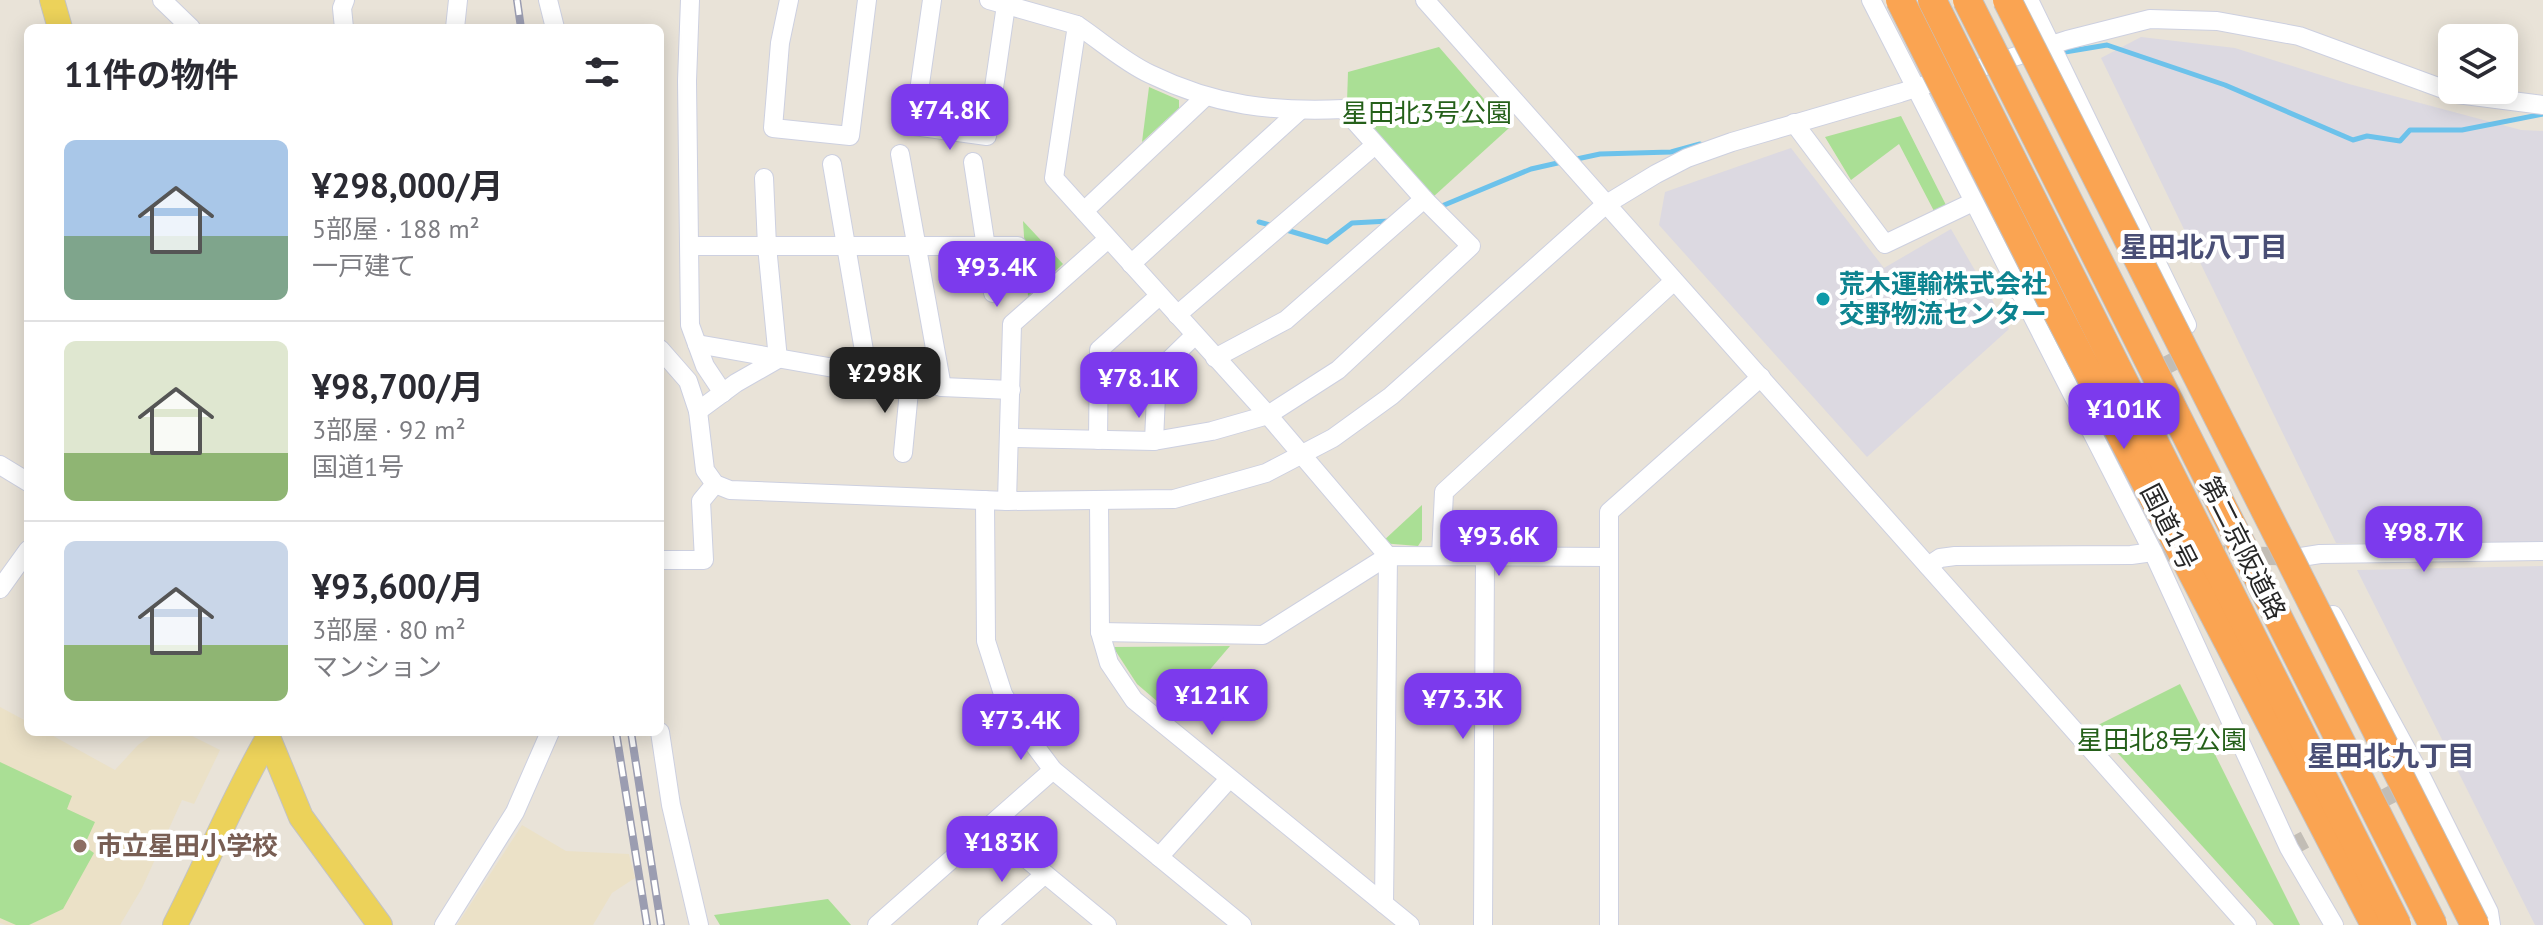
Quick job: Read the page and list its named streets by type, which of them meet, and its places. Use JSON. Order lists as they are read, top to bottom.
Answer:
{
  "streets": {
    "highway": ["国道1号", "第二京阪道路"]
  },
  "districts": ["星田北八丁目", "星田北九丁目"],
  "parks": ["星田北3号公園", "星田北8号公園"],
  "places": ["荒木運輸株式会社 交野物流センター", "市立星田小学校"],
  "page": {
    "heading": "11件の物件",
    "price": [
      "¥74.8K",
      "¥93.4K",
      "¥298K",
      "¥78.1K",
      "¥101K",
      "¥98.7K",
      "¥93.6K",
      "¥121K",
      "¥73.3K",
      "¥73.4K",
      "¥183K"
    ],
    "list": [
      {
        "name": "¥298,000/月",
        "note": "5部屋 · 188 m² · 一戸建て"
      },
      {
        "name": "¥98,700/月",
        "note": "3部屋 · 92 m² · 国道1号"
      },
      {
        "name": "¥93,600/月",
        "note": "3部屋 · 80 m² · マンション"
      }
    ]
  }
}
